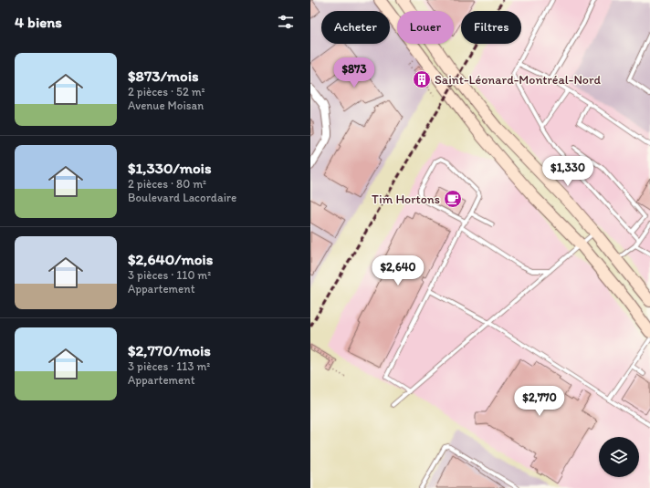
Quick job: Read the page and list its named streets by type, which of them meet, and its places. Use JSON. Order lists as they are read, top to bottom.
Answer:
{
  "places": {
    "building": ["Saint-Léonard-Montréal-Nord"],
    "cafe": ["Tim Hortons"]
  },
  "page": {
    "heading": "4 biens",
    "chip": ["Acheter", "Louer", "Filtres"],
    "list": [
      {
        "name": "$873/mois",
        "note": "2 pièces · 52 m² · Avenue Moisan"
      },
      {
        "name": "$1,330/mois",
        "note": "2 pièces · 80 m² · Boulevard Lacordaire"
      },
      {
        "name": "$2,640/mois",
        "note": "3 pièces · 110 m² · Appartement"
      },
      {
        "name": "$2,770/mois",
        "note": "3 pièces · 113 m² · Appartement"
      }
    ],
    "price": [
      "$873",
      "$1,330",
      "$2,640",
      "$2,770"
    ]
  }
}
